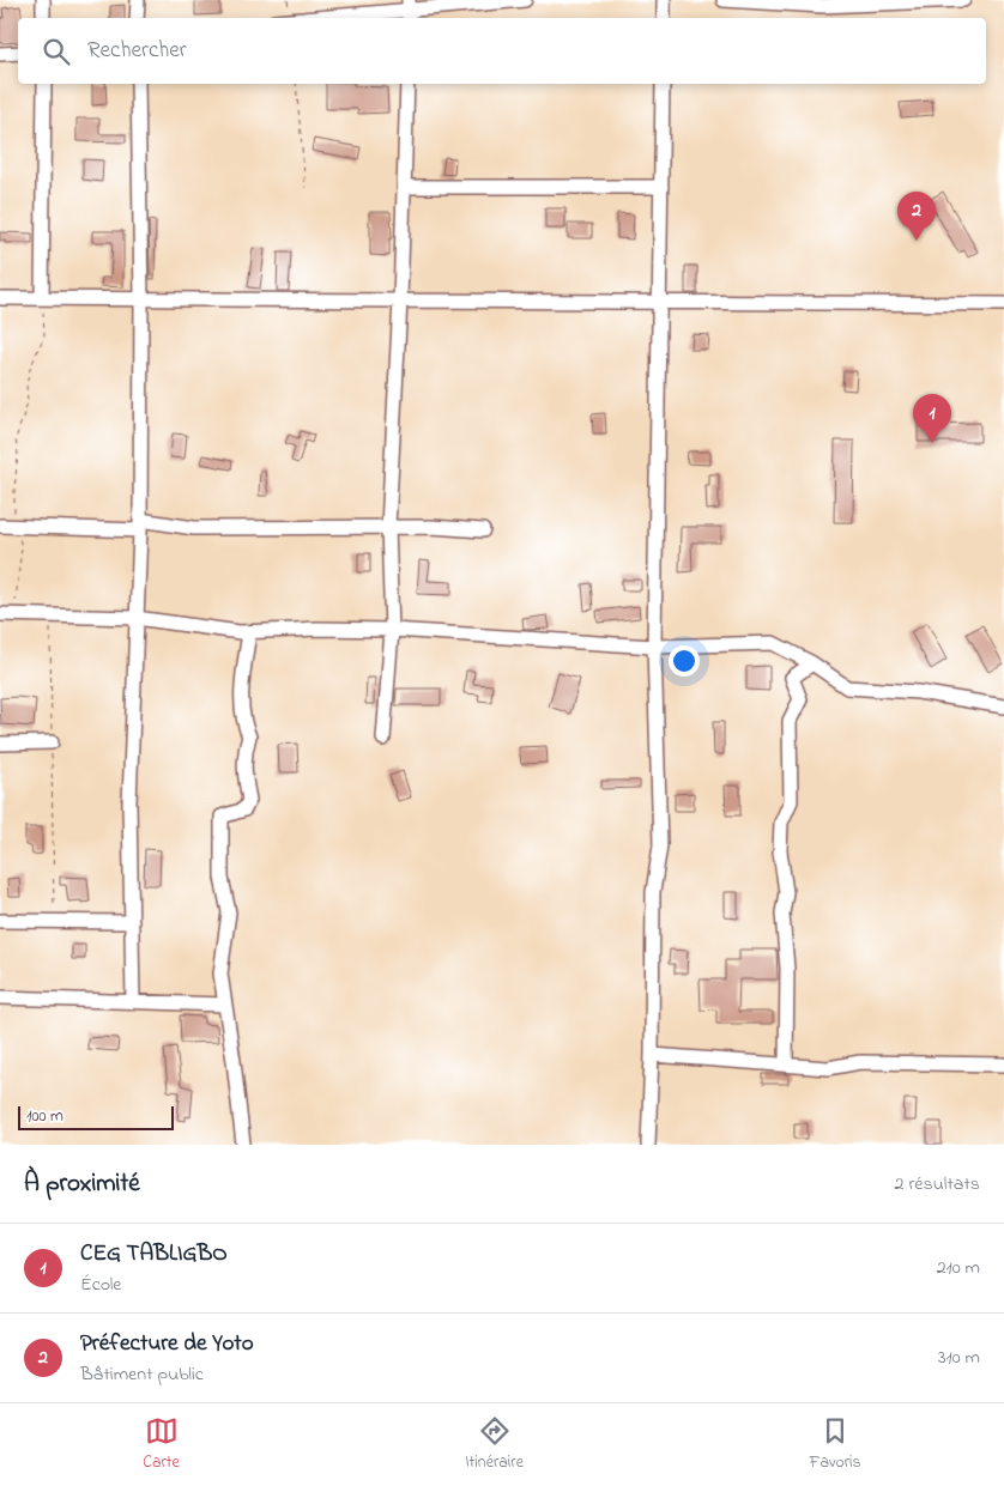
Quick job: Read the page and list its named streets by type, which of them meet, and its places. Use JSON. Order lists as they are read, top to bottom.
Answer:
{
  "scale_bar": "100 m",
  "page": {
    "search": "Rechercher",
    "pins": ["2", "1"],
    "scale": "100 m",
    "heading": ["À proximité", "2 résultats"],
    "list": [
      {
        "mark": "1",
        "name": "CEG TABLIGBO",
        "note": "École",
        "value": "210 m"
      },
      {
        "mark": "2",
        "name": "Préfecture de Yoto",
        "note": "Bâtiment public",
        "value": "310 m"
      }
    ],
    "nav": ["Carte", "Itinéraire", "Favoris"]
  }
}
